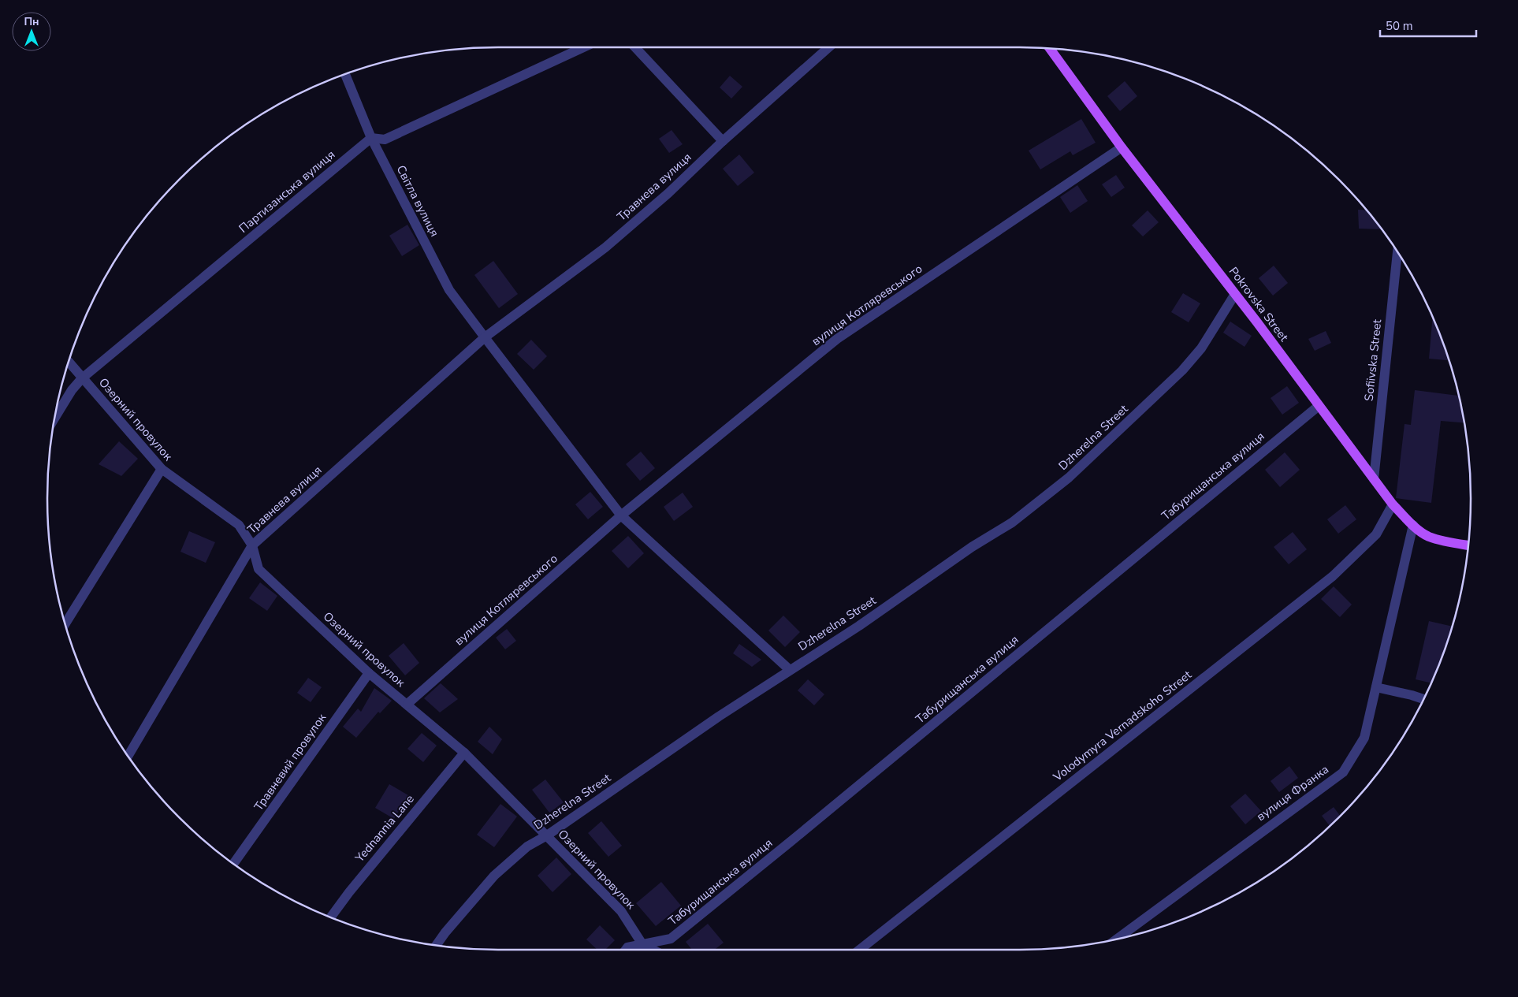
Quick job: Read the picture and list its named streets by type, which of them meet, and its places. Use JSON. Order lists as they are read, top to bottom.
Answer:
{
  "streets": {
    "main road": ["Pokrovska Street"],
    "street": [
      "Травнева вулиця",
      "Партизанська вулиця",
      "Світла вулиця",
      "вулиця Котляревського",
      "Sofiivska Street",
      "Озерний провулок",
      "Dzherelna Street",
      "Табурищанська вулиця",
      "Volodymyra Vernadskoho Street",
      "Травневий провулок",
      "вулиця Франка",
      "Yednannia Lane"
    ]
  },
  "crossings": [
    ["Травнева вулиця", "Світла вулиця"],
    ["Травнева вулиця", "Озерний провулок"],
    ["Партизанська вулиця", "Світла вулиця"],
    ["Партизанська вулиця", "Озерний провулок"],
    ["Pokrovska Street", "вулиця Котляревського"],
    ["Pokrovska Street", "Sofiivska Street"],
    ["Pokrovska Street", "Dzherelna Street"],
    ["Pokrovska Street", "Табурищанська вулиця"],
    ["Pokrovska Street", "Volodymyra Vernadskoho Street"],
    ["Pokrovska Street", "вулиця Франка"],
    ["вулиця Котляревського", "Озерний провулок"],
    ["Озерний провулок", "Dzherelna Street"],
    ["Озерний провулок", "Табурищанська вулиця"],
    ["Озерний провулок", "Травневий провулок"],
    ["Озерний провулок", "Yednannia Lane"]
  ],
  "scale_bar": "50 m",
  "north": "top"
}
